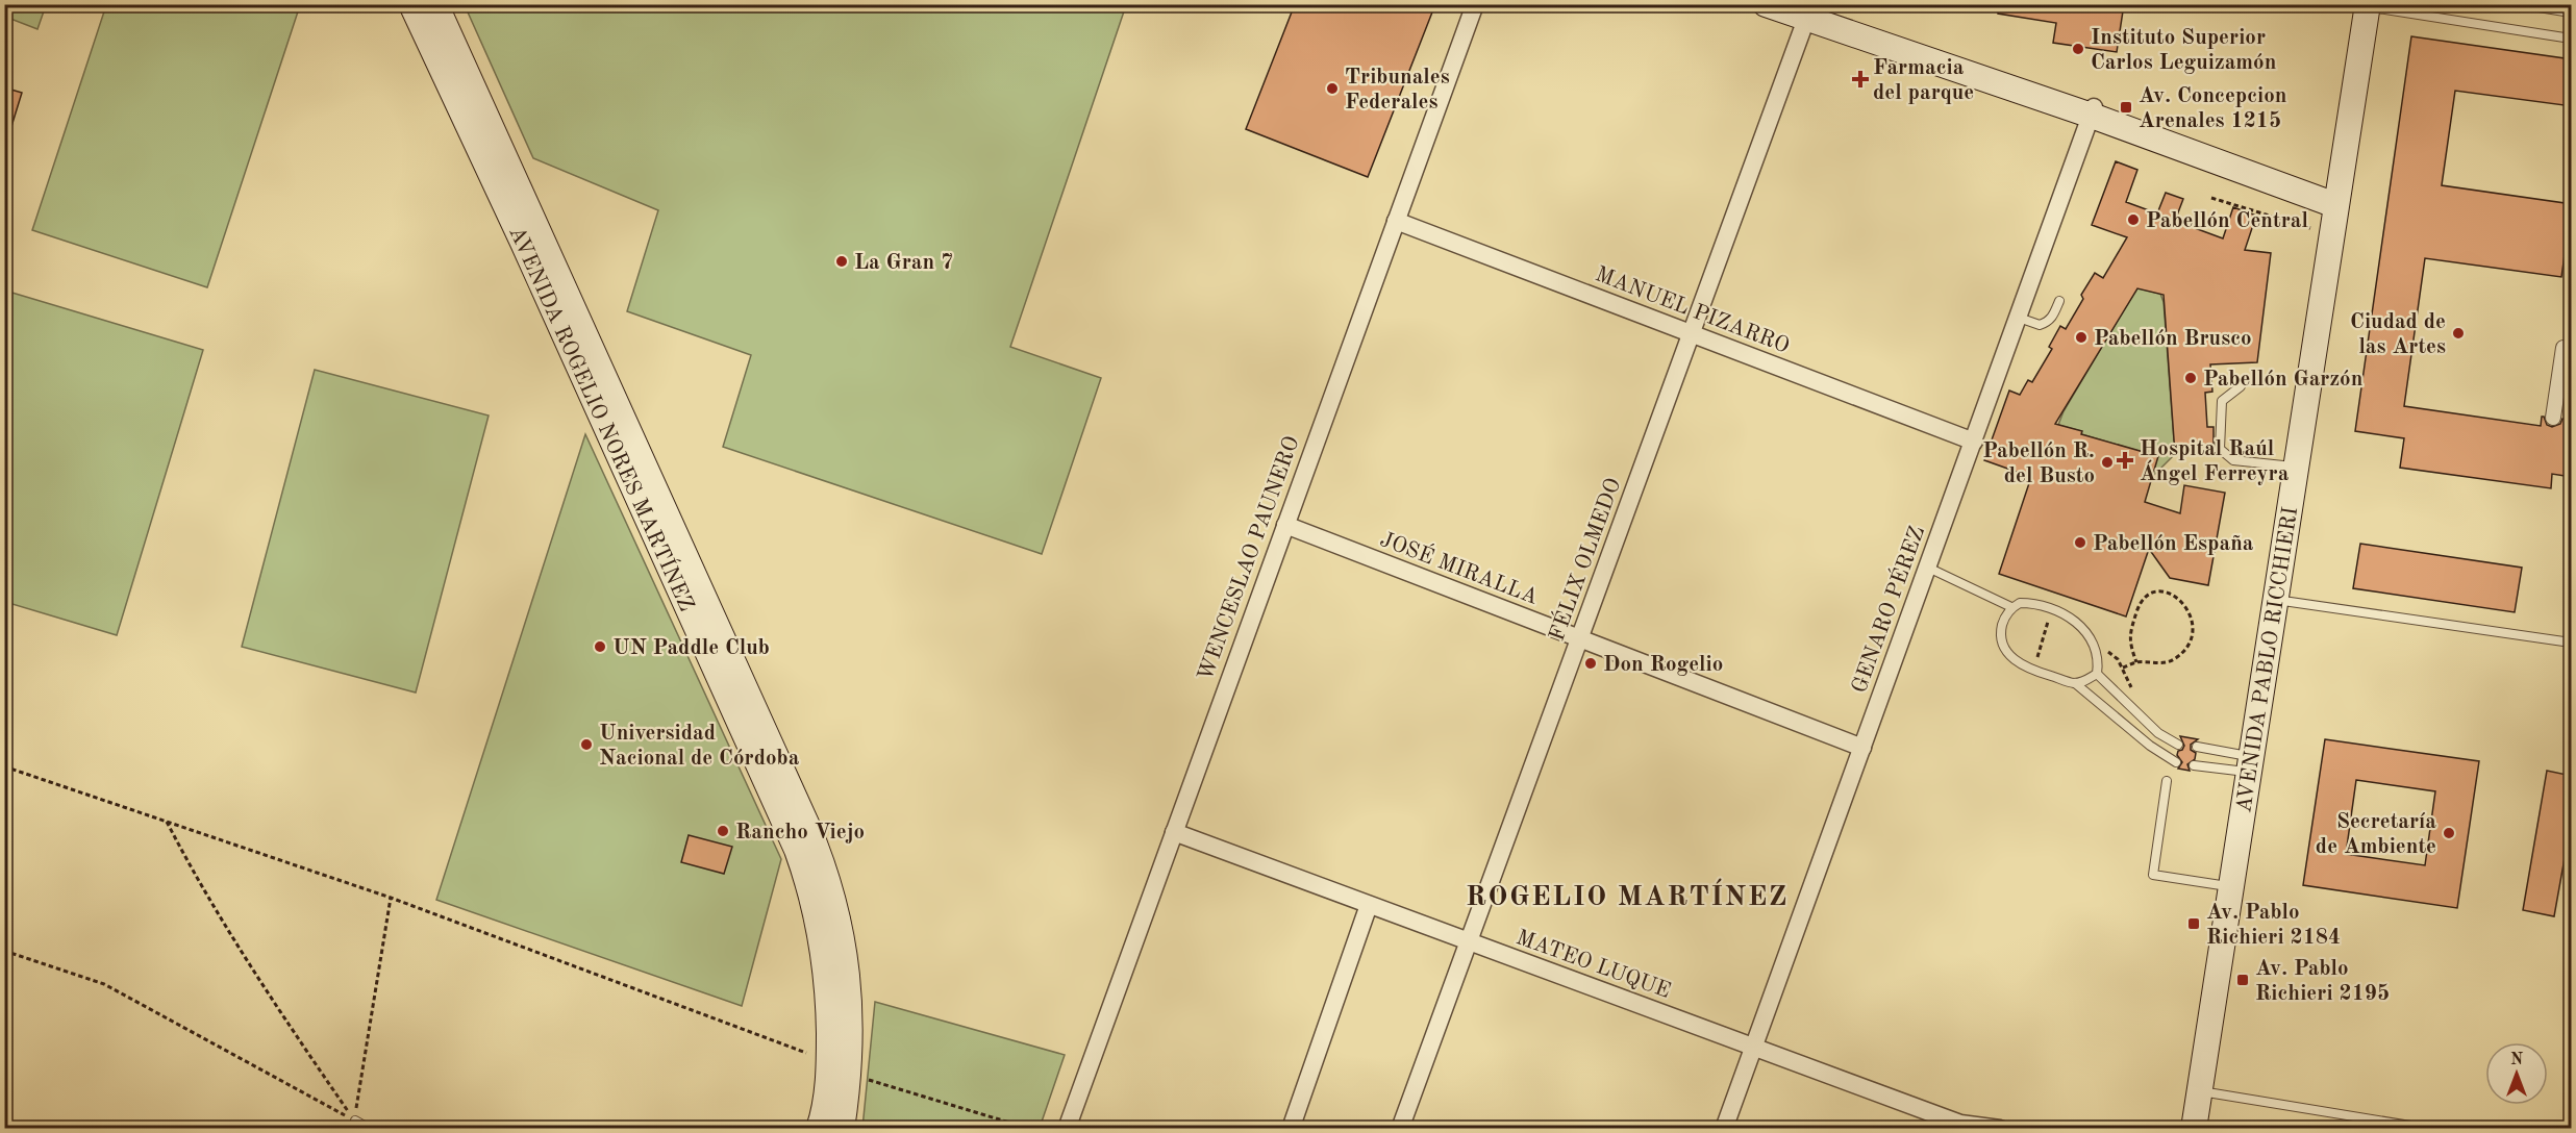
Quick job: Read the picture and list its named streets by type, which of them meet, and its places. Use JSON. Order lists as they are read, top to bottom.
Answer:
{
  "streets": {
    "main road": ["AVENIDA ROGELIO NORES MARTÍNEZ", "AVENIDA PABLO RICCHIERI"],
    "street": [
      "MANUEL PIZARRO",
      "WENCESLAO PAUNERO",
      "FÉLIX OLMEDO",
      "JOSÉ MIRALLA",
      "GENARO PÉREZ",
      "MATEO LUQUE"
    ]
  },
  "crossings": [
    ["MANUEL PIZARRO", "WENCESLAO PAUNERO"],
    ["MANUEL PIZARRO", "FÉLIX OLMEDO"],
    ["MANUEL PIZARRO", "GENARO PÉREZ"],
    ["WENCESLAO PAUNERO", "JOSÉ MIRALLA"],
    ["WENCESLAO PAUNERO", "MATEO LUQUE"],
    ["FÉLIX OLMEDO", "JOSÉ MIRALLA"],
    ["FÉLIX OLMEDO", "MATEO LUQUE"],
    ["JOSÉ MIRALLA", "GENARO PÉREZ"],
    ["GENARO PÉREZ", "MATEO LUQUE"]
  ],
  "districts": ["ROGELIO MARTÍNEZ"],
  "places": {
    "other": [
      "Instituto Superior Carlos Leguizamón",
      "Tribunales Federales",
      "Pabellón Central",
      "La Gran 7",
      "Ciudad de las Artes",
      "Pabellón Brusco",
      "Pabellón Garzón",
      "Pabellón R. del Busto",
      "Pabellón España",
      "UN Paddle Club",
      "Don Rogelio",
      "Universidad Nacional de Córdoba",
      "Rancho Viejo",
      "Secretaría de Ambiente"
    ],
    "health": ["Farmacia del parque", "Hospital Raúl Ángel Ferreyra"],
    "transit": ["Av. Concepcion Arenales 1215", "Av. Pablo Richieri 2184", "Av. Pablo Richieri 2195"]
  },
  "north": "top"
}
